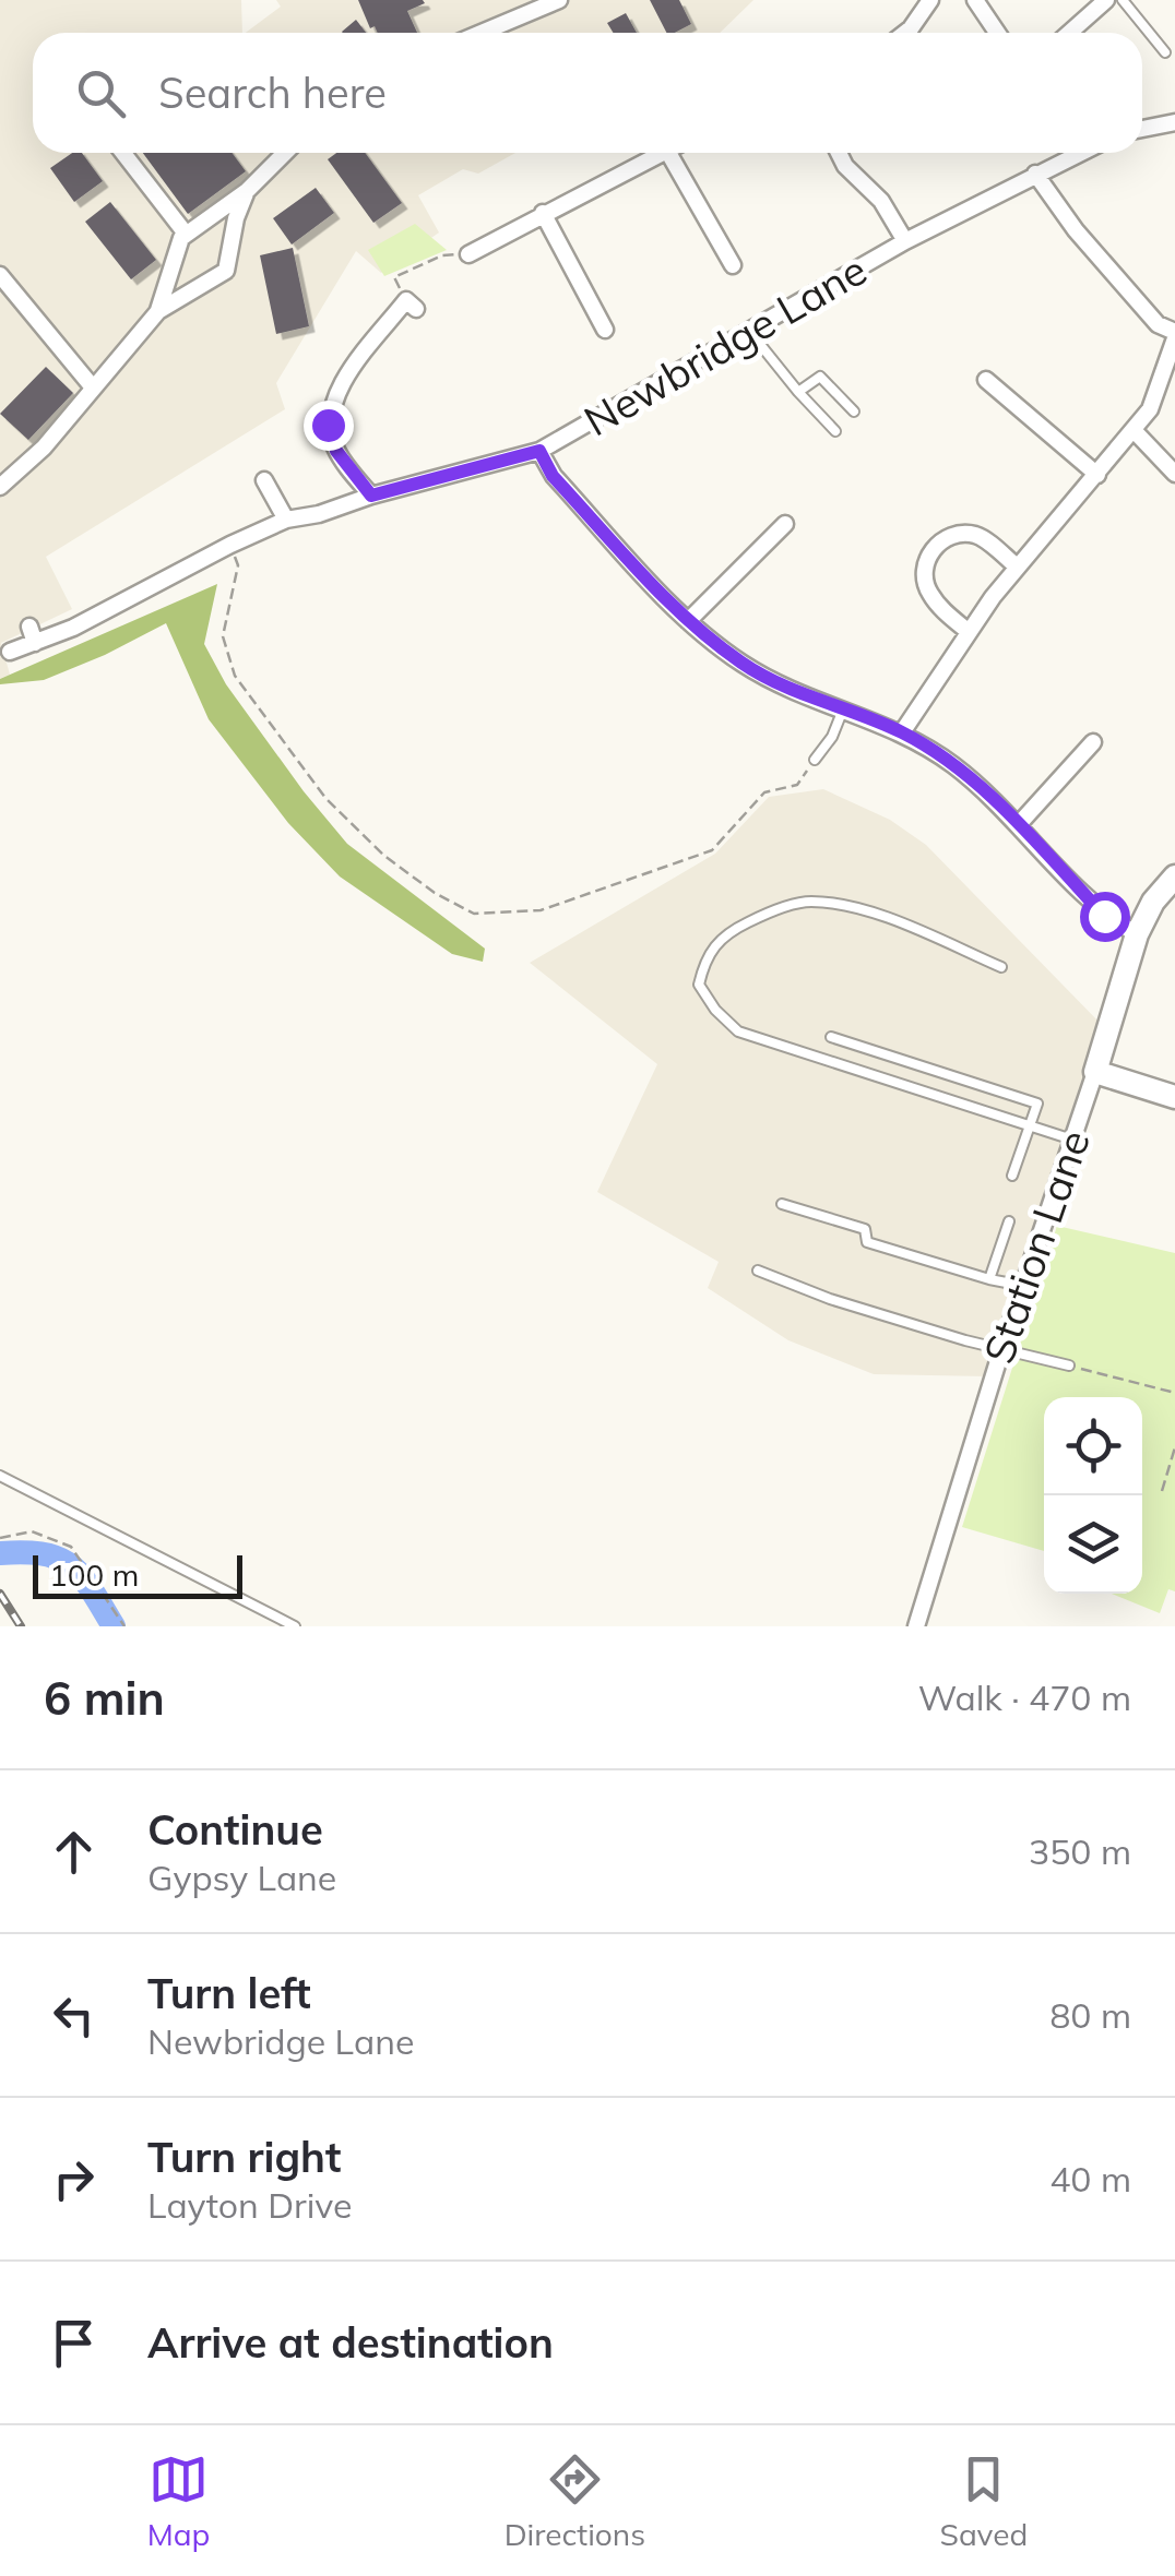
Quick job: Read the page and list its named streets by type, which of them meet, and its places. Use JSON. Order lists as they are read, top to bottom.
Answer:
{
  "streets": {
    "street": ["Newbridge Lane", "Station Lane"]
  },
  "scale_bar": "100 m",
  "page": {
    "search": "Search here",
    "scale": "100 m",
    "heading": ["6 min", "Walk · 470 m"],
    "list": [
      ["Continue", "Gypsy Lane", "350 m"],
      ["Turn left", "Newbridge Lane", "80 m"],
      ["Turn right", "Layton Drive", "40 m"],
      "Arrive at destination"
    ],
    "nav": ["Map", "Directions", "Saved"]
  }
}
